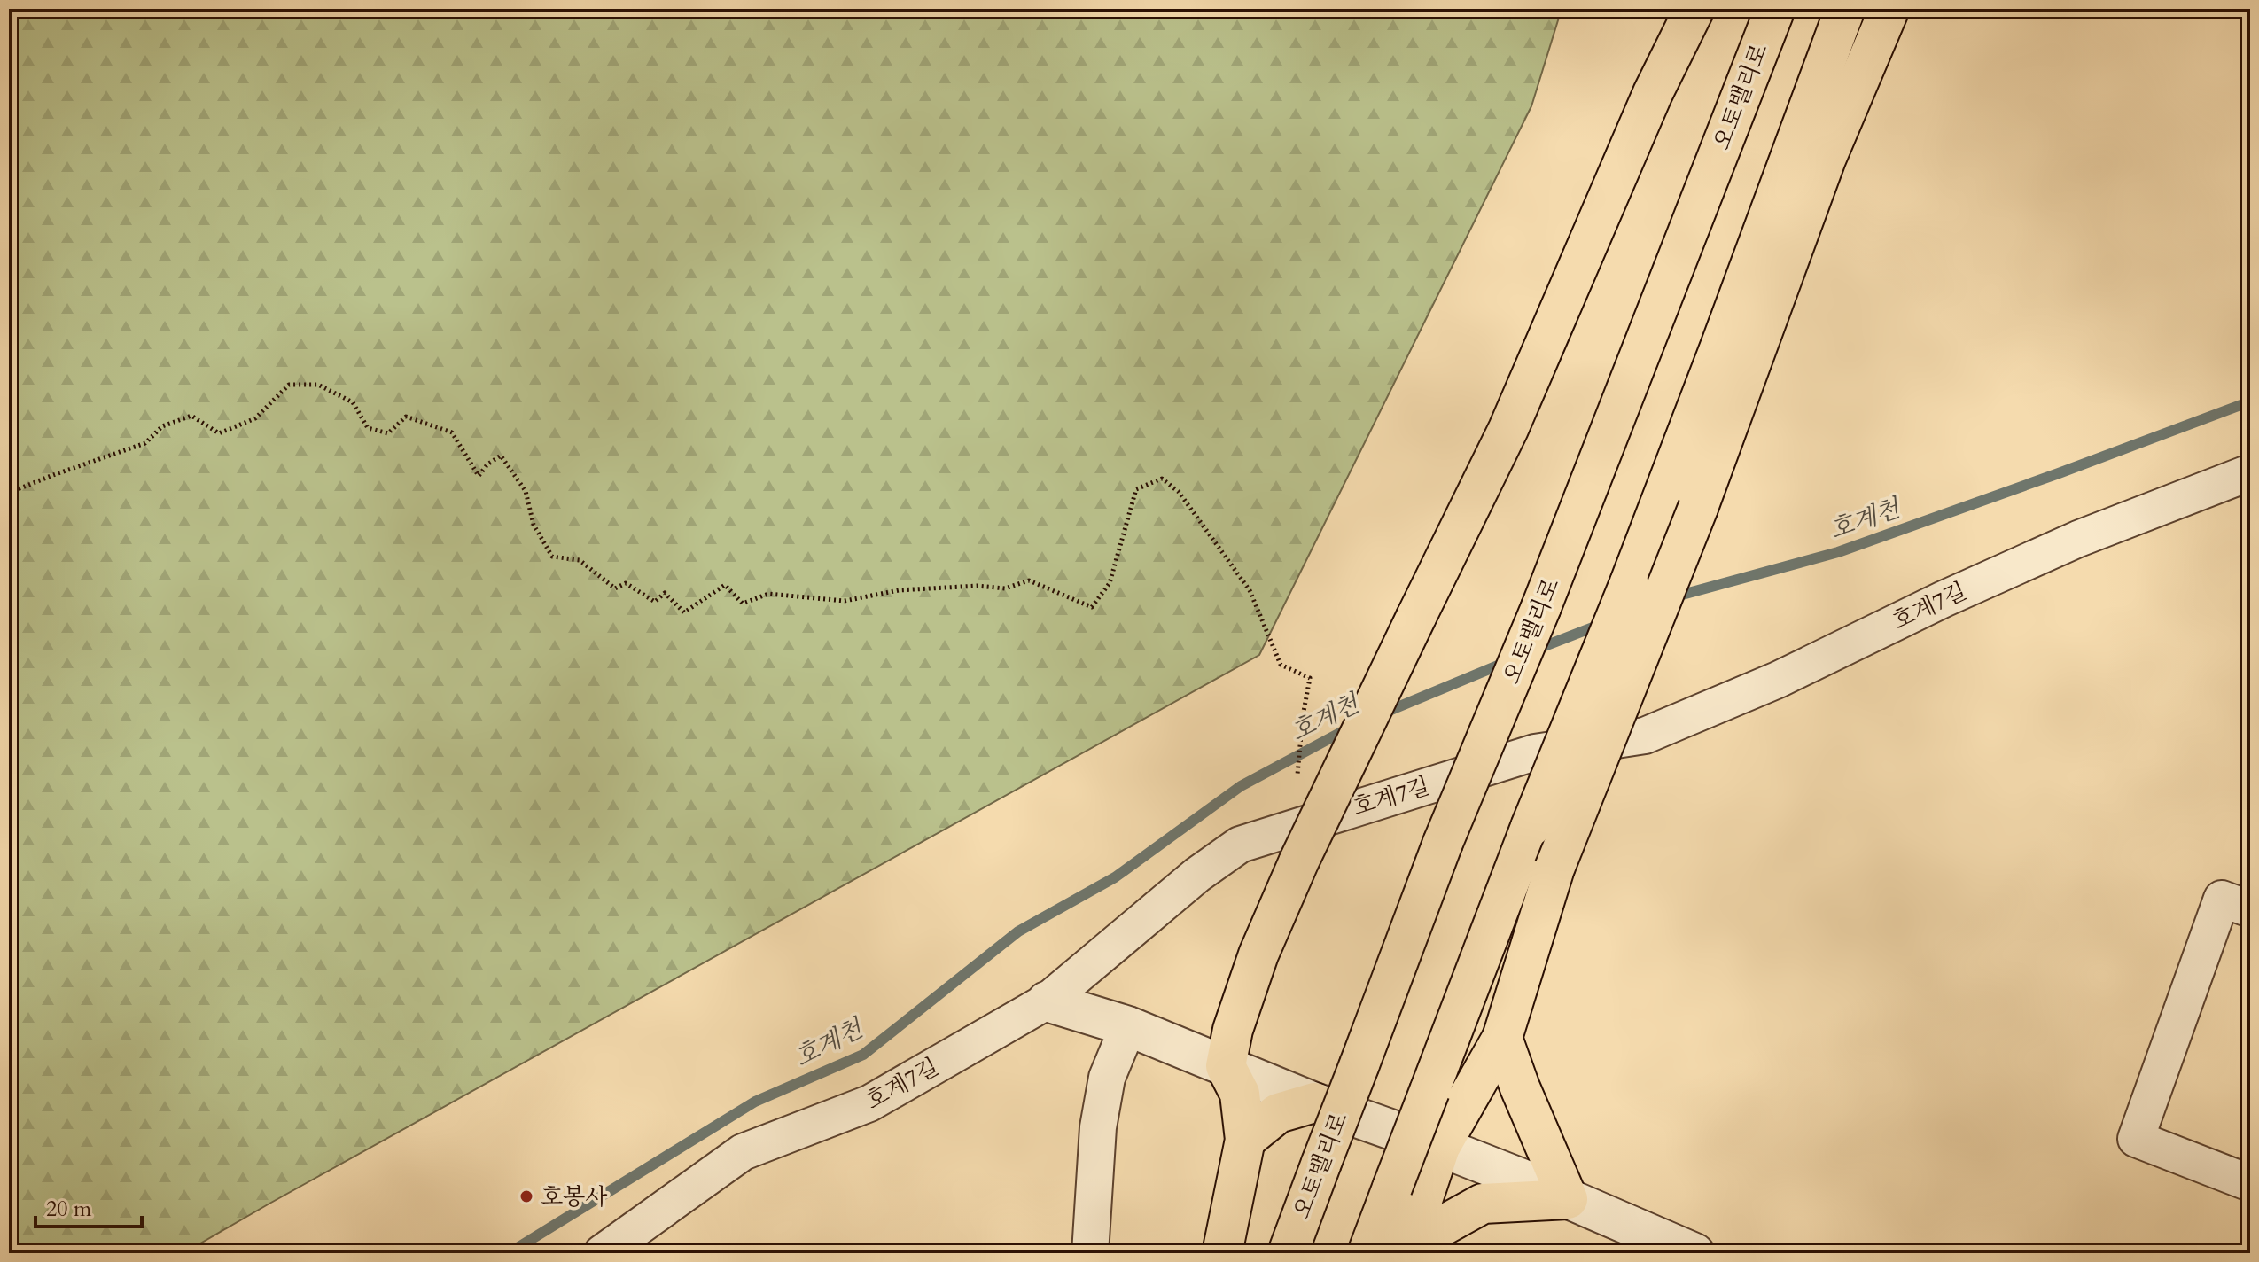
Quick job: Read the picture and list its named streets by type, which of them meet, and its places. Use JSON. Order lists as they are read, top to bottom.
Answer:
{
  "streets": {
    "highway": ["오토밸리로"],
    "street": ["호계7길"]
  },
  "water": ["호계천"],
  "places": ["호봉사"],
  "scale_bar": "20 m"
}
